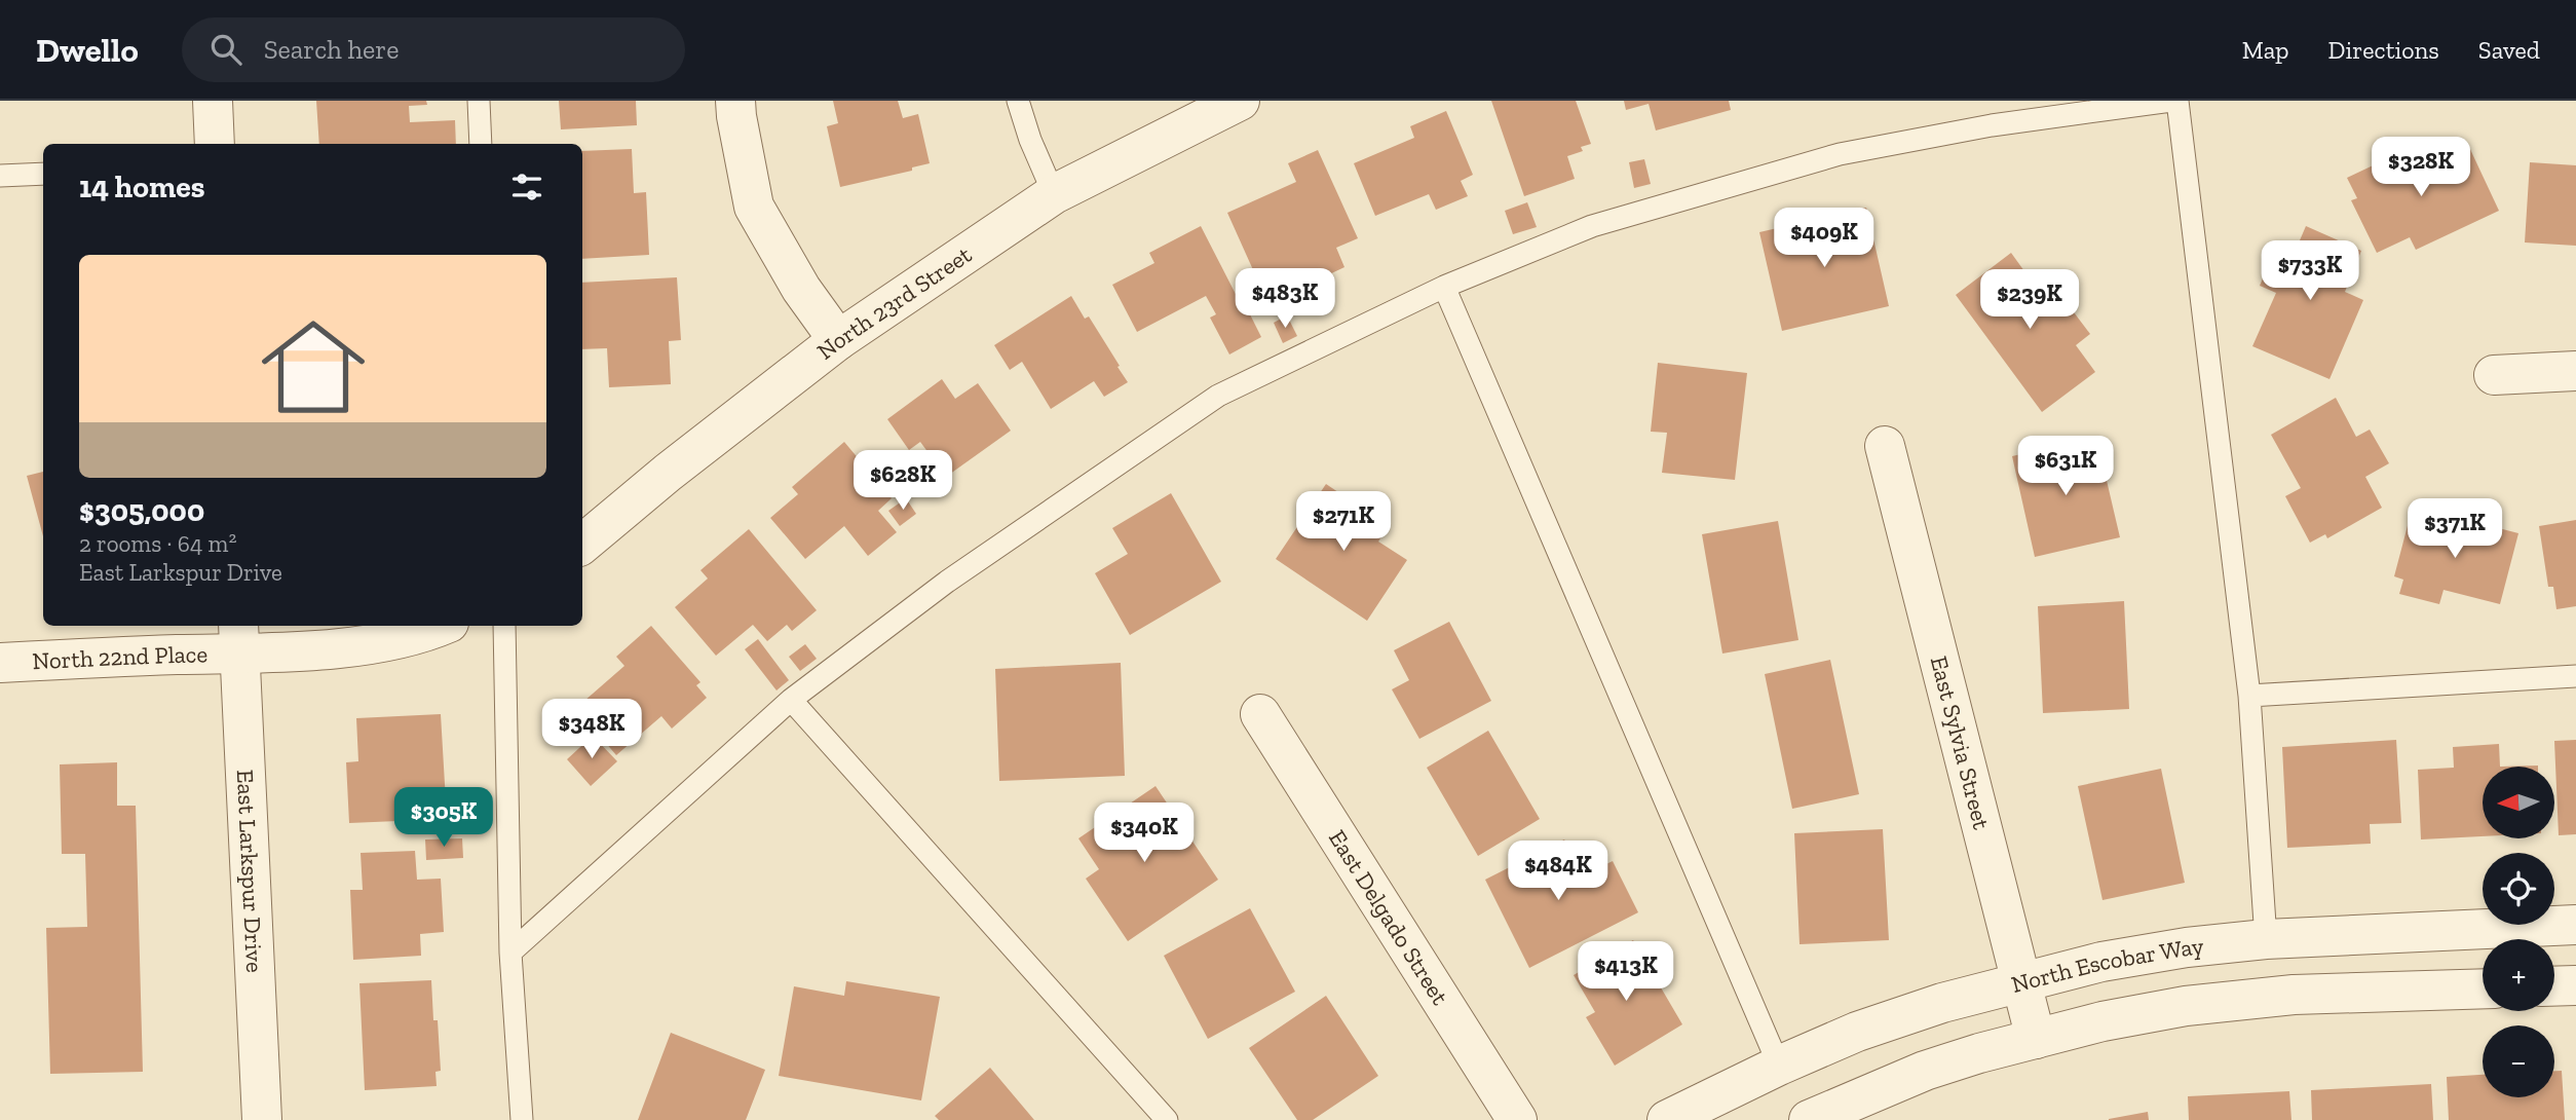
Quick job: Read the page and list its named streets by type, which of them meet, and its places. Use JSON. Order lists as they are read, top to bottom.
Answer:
{
  "streets": {
    "street": [
      "North 23rd Street",
      "North 22nd Place",
      "East Sylvia Street",
      "East Larkspur Drive",
      "East Delgado Street",
      "North Escobar Way"
    ]
  },
  "crossings": [
    ["North 22nd Place", "East Larkspur Drive"],
    ["East Sylvia Street", "North Escobar Way"]
  ],
  "north": "left",
  "page": {
    "header": "Dwello",
    "search": "Search here",
    "nav": ["Map", "Directions", "Saved"],
    "price": [
      "$328K",
      "$409K",
      "$733K",
      "$483K",
      "$239K",
      "$631K",
      "$628K",
      "$271K",
      "$371K",
      "$348K",
      "$305K",
      "$340K",
      "$484K",
      "$413K"
    ],
    "heading": "14 homes",
    "list": [
      {
        "name": "$305,000",
        "note": "2 rooms · 64 m² · East Larkspur Drive"
      }
    ],
    "map_buttons": ["+", "−"]
  }
}
